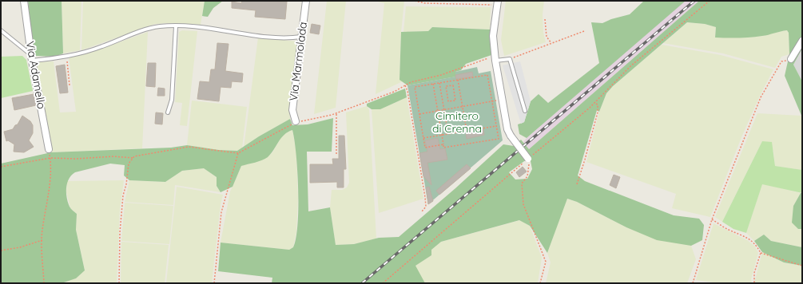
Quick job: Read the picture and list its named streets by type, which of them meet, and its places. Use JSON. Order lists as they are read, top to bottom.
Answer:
{
  "streets": {
    "street": ["Via Marmolada", "Via Adamello"]
  },
  "parks": ["Cimitero di Crenna"]
}
